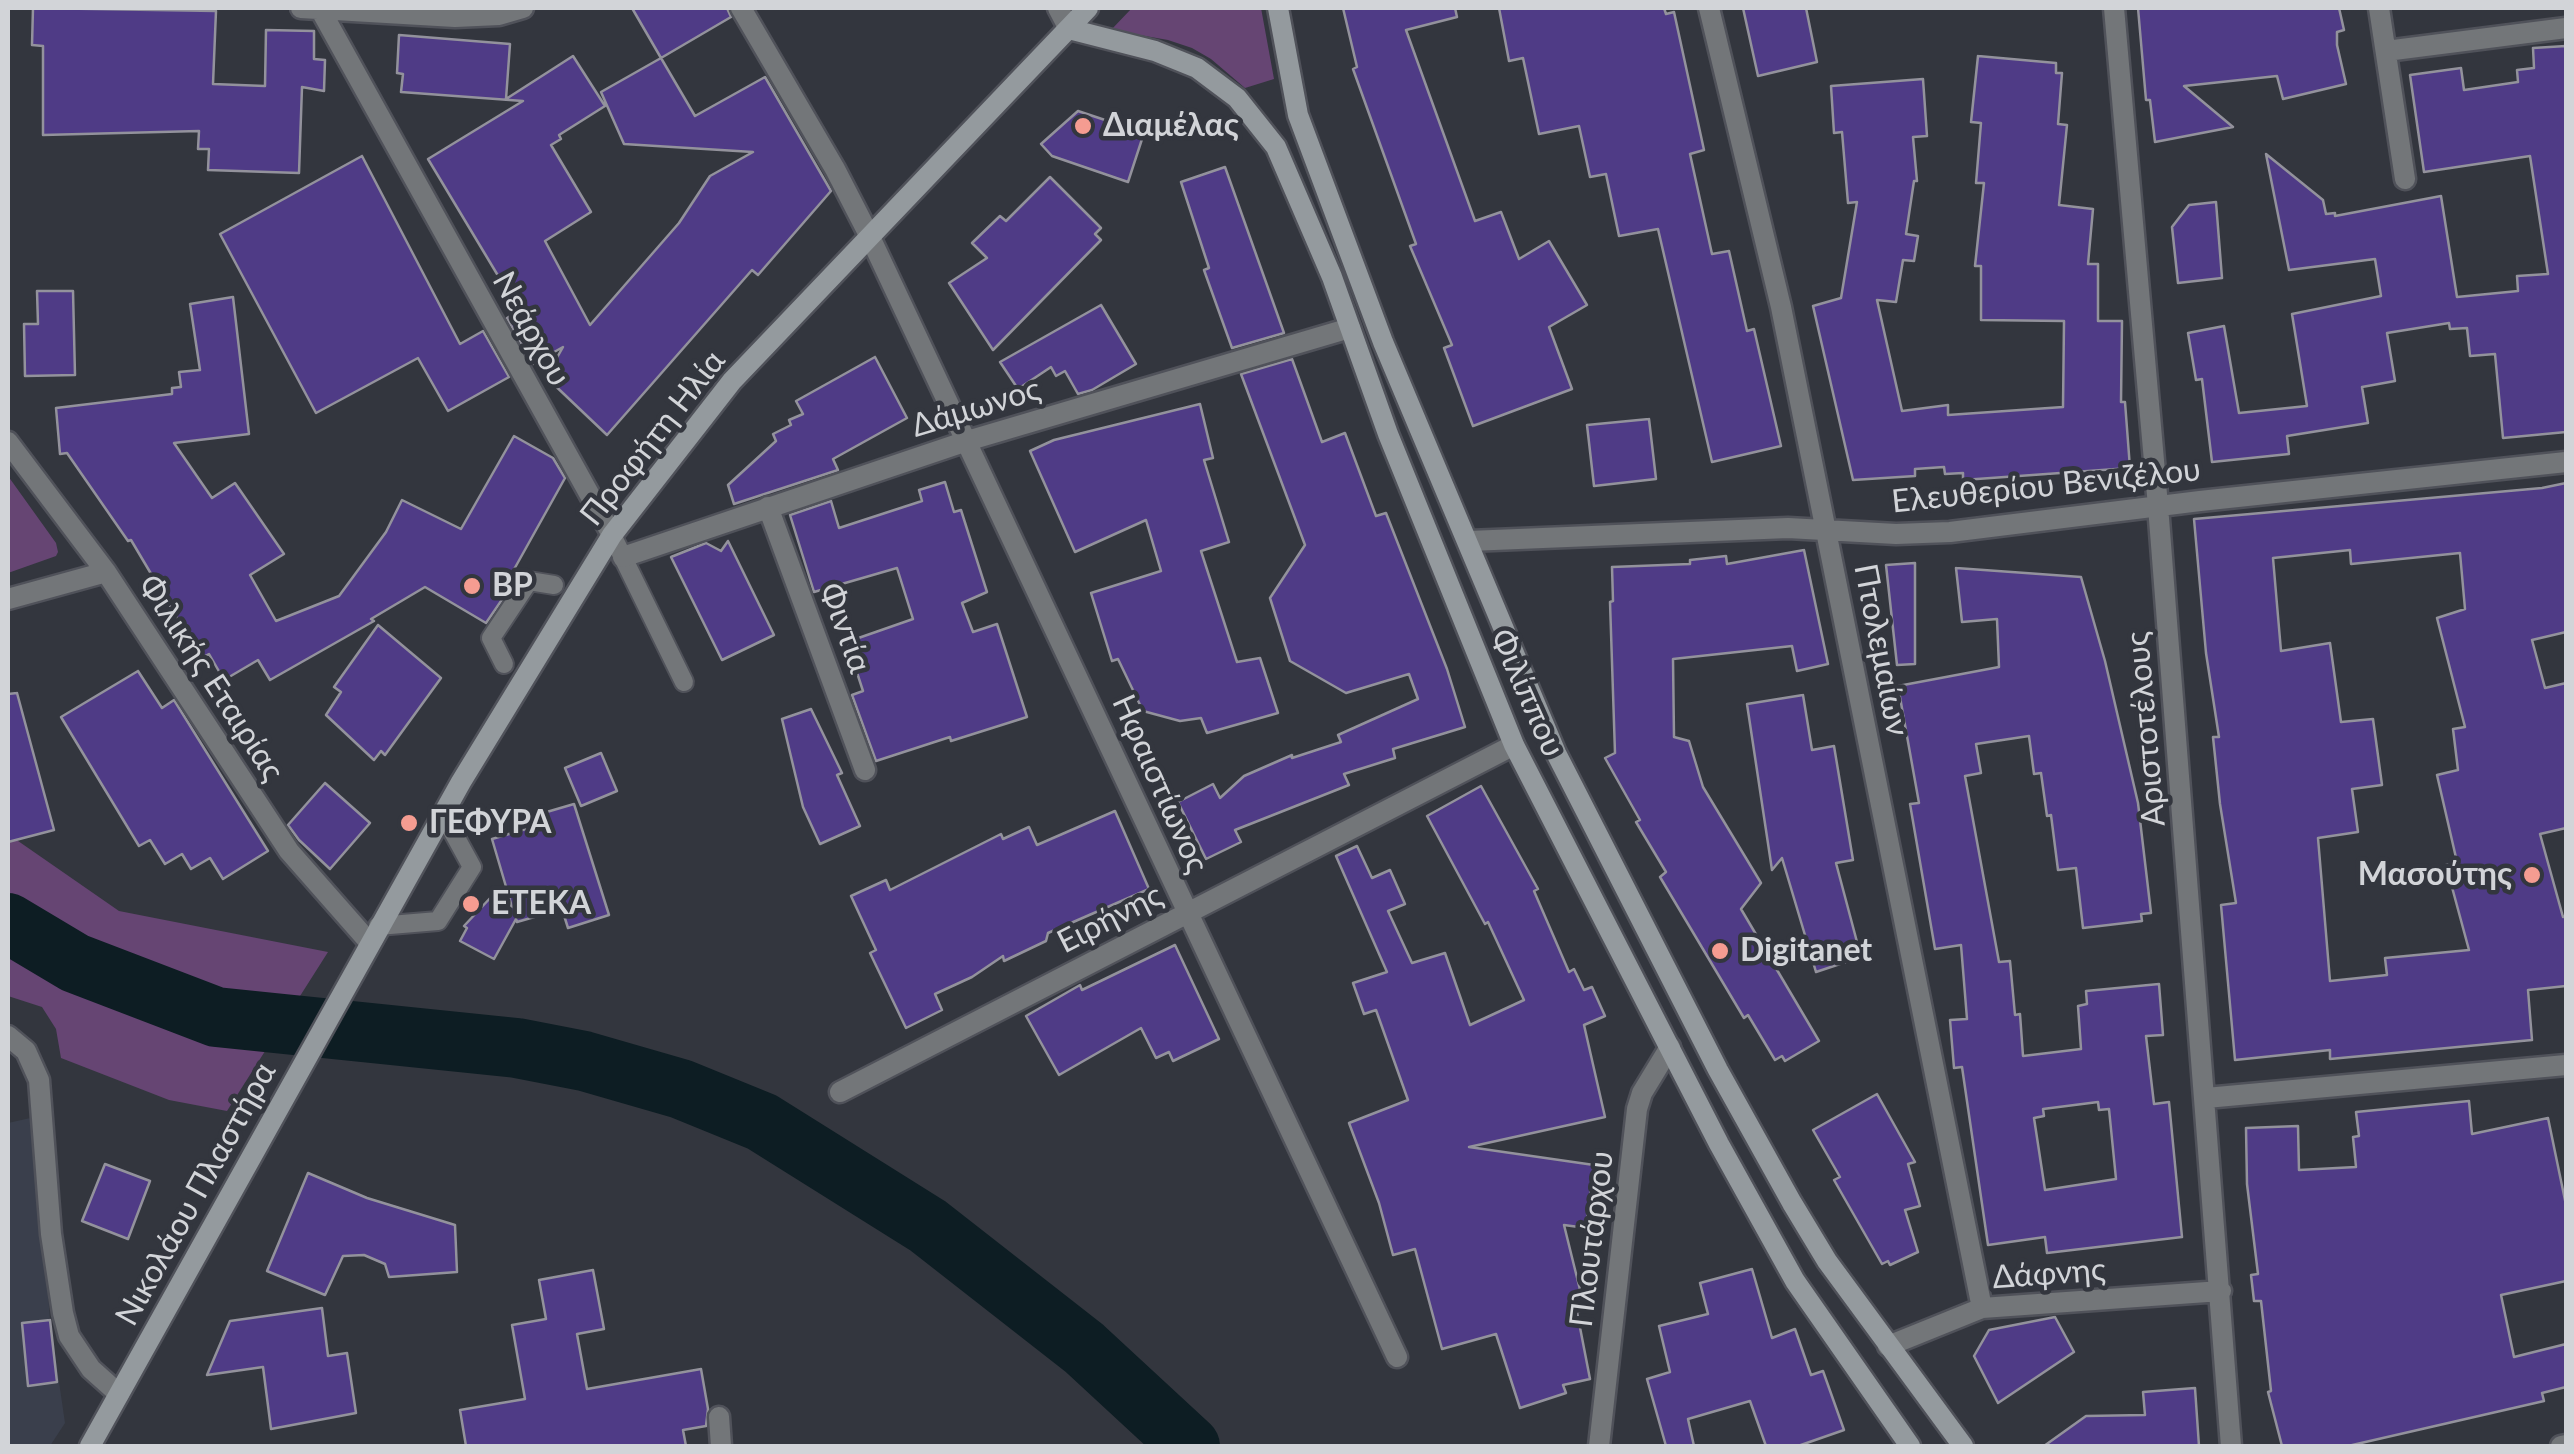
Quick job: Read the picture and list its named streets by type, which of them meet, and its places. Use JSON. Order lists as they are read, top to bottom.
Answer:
{
  "streets": {
    "street": [
      "Νεάρχου",
      "Δάμωνος",
      "Προφήτη Ηλία",
      "Ελευθερίου Βενιζέλου",
      "Φιντία",
      "Πτολεμαίων",
      "Φιλικής Εταιρίας",
      "Φιλίππου",
      "Αριστοτέλους",
      "Ηφαιστίωνος",
      "Ειρήνης",
      "Νικολάου Πλαστήρα",
      "Πλουτάρχου",
      "Δάφνης"
    ]
  },
  "crossings": [
    ["Νεάρχου", "Δάμωνος"],
    ["Νεάρχου", "Προφήτη Ηλία"],
    ["Δάμωνος", "Φιντία"],
    ["Δάμωνος", "Φιλίππου"],
    ["Δάμωνος", "Ηφαιστίωνος"],
    ["Προφήτη Ηλία", "Φιλικής Εταιρίας"],
    ["Προφήτη Ηλία", "Φιλίππου"],
    ["Προφήτη Ηλία", "Ηφαιστίωνος"],
    ["Προφήτη Ηλία", "Νικολάου Πλαστήρα"],
    ["Ελευθερίου Βενιζέλου", "Πτολεμαίων"],
    ["Ελευθερίου Βενιζέλου", "Φιλίππου"],
    ["Ελευθερίου Βενιζέλου", "Αριστοτέλους"],
    ["Πτολεμαίων", "Δάφνης"],
    ["Φιλίππου", "Ειρήνης"],
    ["Φιλίππου", "Πλουτάρχου"],
    ["Φιλίππου", "Δάφνης"],
    ["Αριστοτέλους", "Δάφνης"],
    ["Ηφαιστίωνος", "Ειρήνης"]
  ],
  "places": [
    "Διαμέλας",
    "BP",
    "ΓΕΦΥΡΑ",
    "Μασούτης",
    "ΕΤΕΚΑ",
    "Digitanet"
  ]
}
